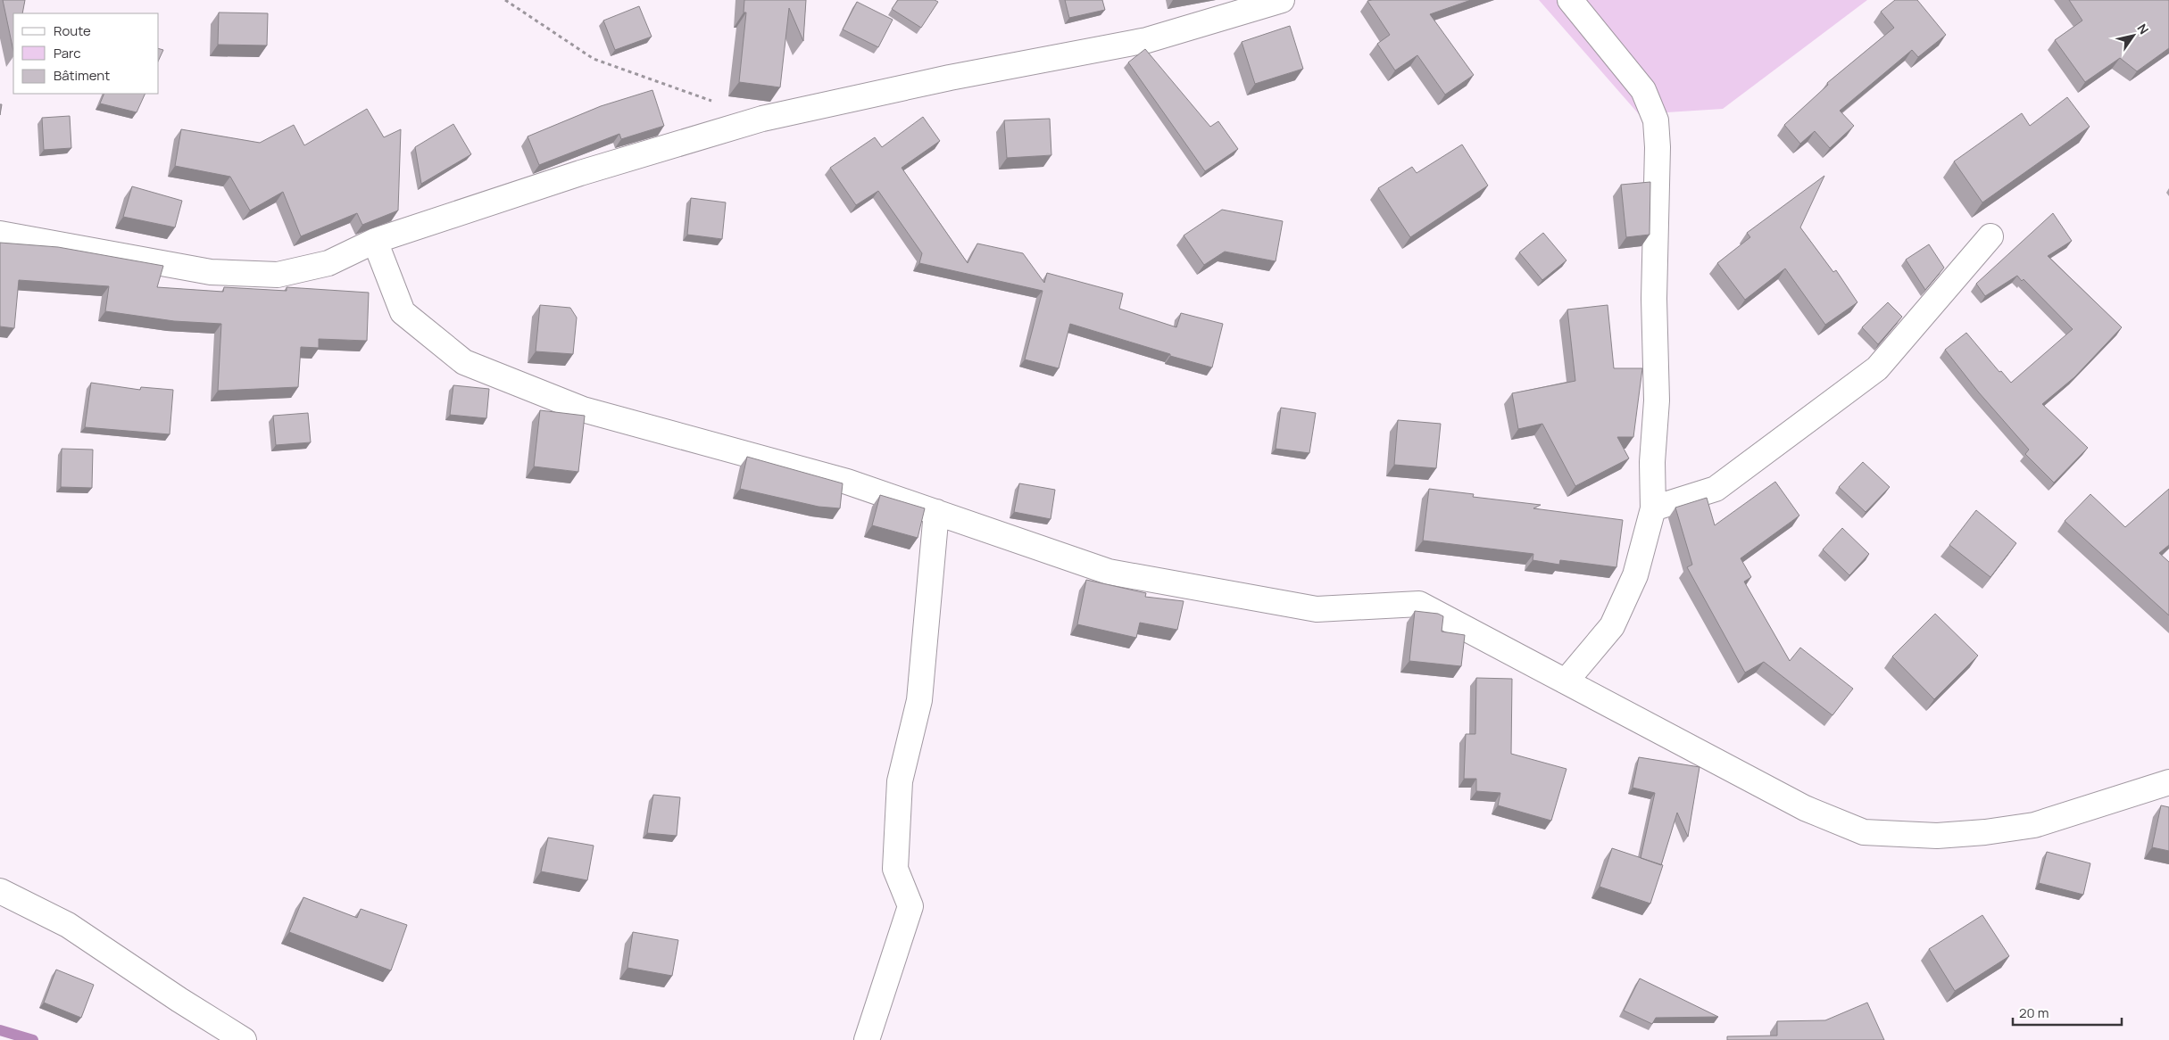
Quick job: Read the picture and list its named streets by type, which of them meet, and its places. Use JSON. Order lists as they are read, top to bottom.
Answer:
{
  "legend": ["Route", "Parc", "Bâtiment"],
  "scale_bar": "20 m",
  "north": "top right"
}
